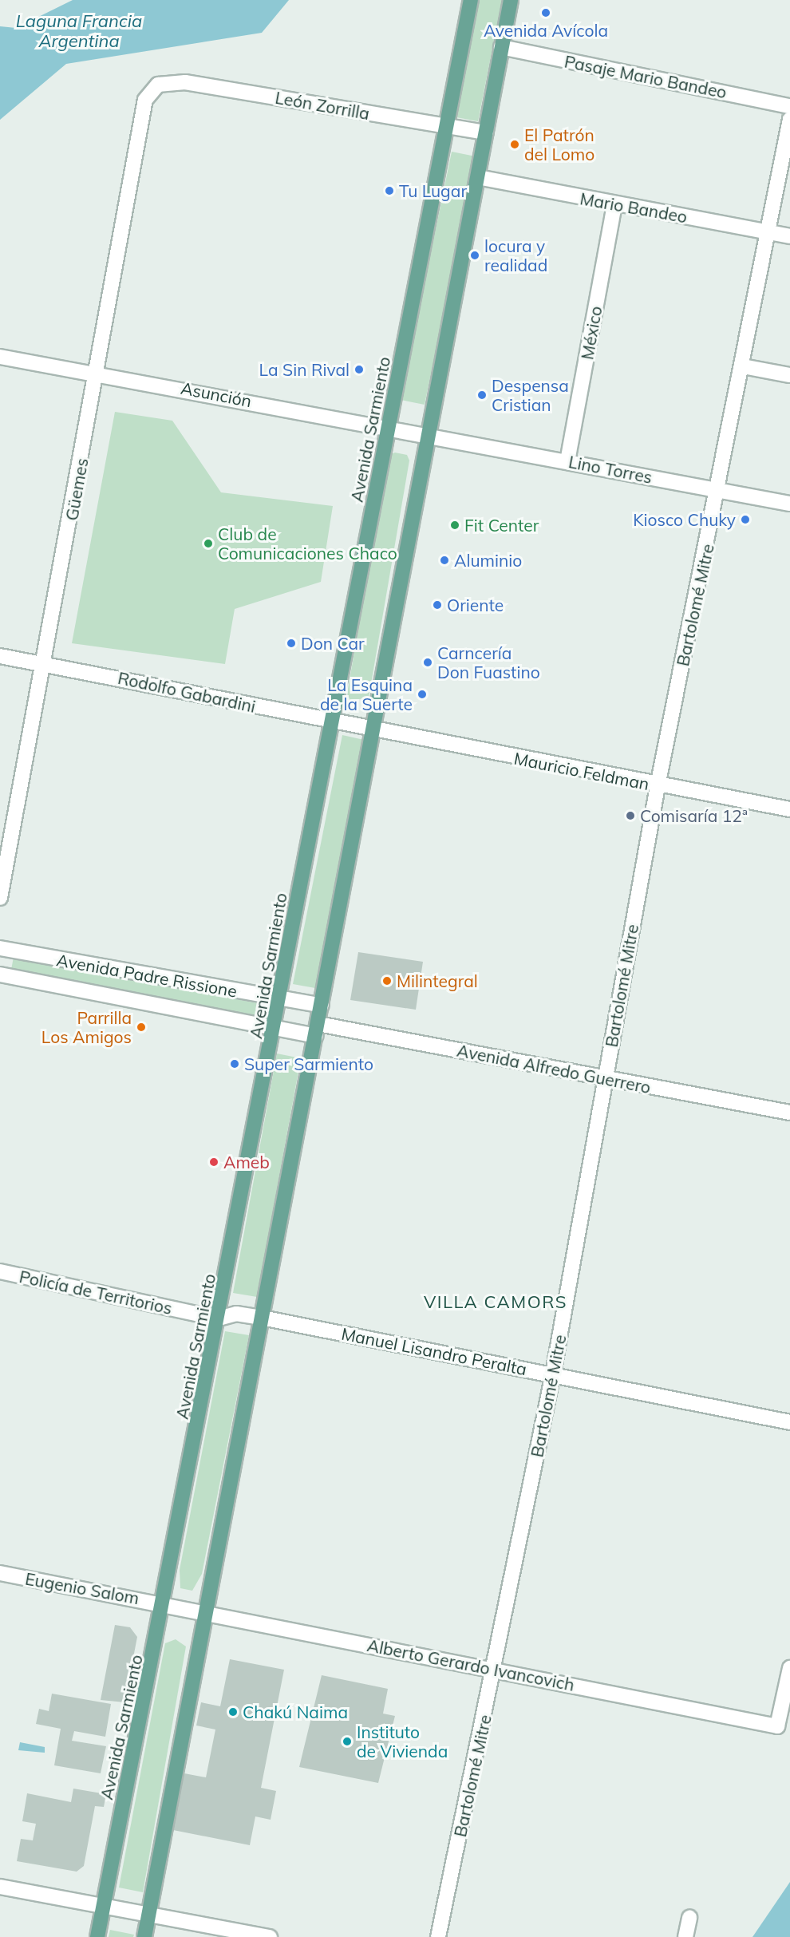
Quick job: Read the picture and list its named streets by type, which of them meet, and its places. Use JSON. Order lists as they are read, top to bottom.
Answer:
{
  "streets": {
    "main road": ["Avenida Sarmiento"],
    "street": [
      "Pasaje Mario Bandeo",
      "León Zorrilla",
      "Mario Bandeo",
      "México",
      "Asunción",
      "Lino Torres",
      "Güemes",
      "Bartolomé Mitre",
      "Rodolfo Gabardini",
      "Mauricio Feldman",
      "Avenida Padre Rissione",
      "Avenida Alfredo Guerrero",
      "Policía de Territorios",
      "Manuel Lisandro Peralta",
      "Eugenio Salom",
      "Alberto Gerardo Ivancovich"
    ]
  },
  "crossings": [
    ["León Zorrilla", "Avenida Sarmiento"],
    ["León Zorrilla", "Güemes"],
    ["Mario Bandeo", "México"],
    ["Mario Bandeo", "Bartolomé Mitre"],
    ["México", "Lino Torres"],
    ["Asunción", "Avenida Sarmiento"],
    ["Asunción", "Lino Torres"],
    ["Asunción", "Güemes"],
    ["Avenida Sarmiento", "Rodolfo Gabardini"],
    ["Avenida Sarmiento", "Avenida Padre Rissione"],
    ["Avenida Sarmiento", "Policía de Territorios"],
    ["Avenida Sarmiento", "Manuel Lisandro Peralta"],
    ["Avenida Sarmiento", "Eugenio Salom"],
    ["Avenida Sarmiento", "Alberto Gerardo Ivancovich"],
    ["Lino Torres", "Bartolomé Mitre"],
    ["Güemes", "Rodolfo Gabardini"],
    ["Bartolomé Mitre", "Mauricio Feldman"],
    ["Bartolomé Mitre", "Avenida Alfredo Guerrero"],
    ["Bartolomé Mitre", "Manuel Lisandro Peralta"],
    ["Bartolomé Mitre", "Alberto Gerardo Ivancovich"],
    ["Rodolfo Gabardini", "Mauricio Feldman"],
    ["Avenida Padre Rissione", "Avenida Alfredo Guerrero"],
    ["Policía de Territorios", "Manuel Lisandro Peralta"],
    ["Eugenio Salom", "Alberto Gerardo Ivancovich"]
  ],
  "districts": ["VILLA CAMORS"],
  "water": ["Laguna Francia Argentina"],
  "places": [
    "Avenida Avícola",
    "El Patrón del Lomo",
    "Tu Lugar",
    "locura y realidad",
    "La Sin Rival",
    "Despensa Cristian",
    "Kiosco Chuky",
    "Fit Center",
    "Club de Comunicaciones Chaco",
    "Aluminio",
    "Oriente",
    "Don Car",
    "Carncería Don Fuastino",
    "La Esquina de la Suerte",
    "Comisaría 12ª",
    "Milintegral",
    "Parrilla Los Amigos",
    "Super Sarmiento",
    "Ameb",
    "Chakú Naima",
    "Instituto de Vivienda"
  ]
}
